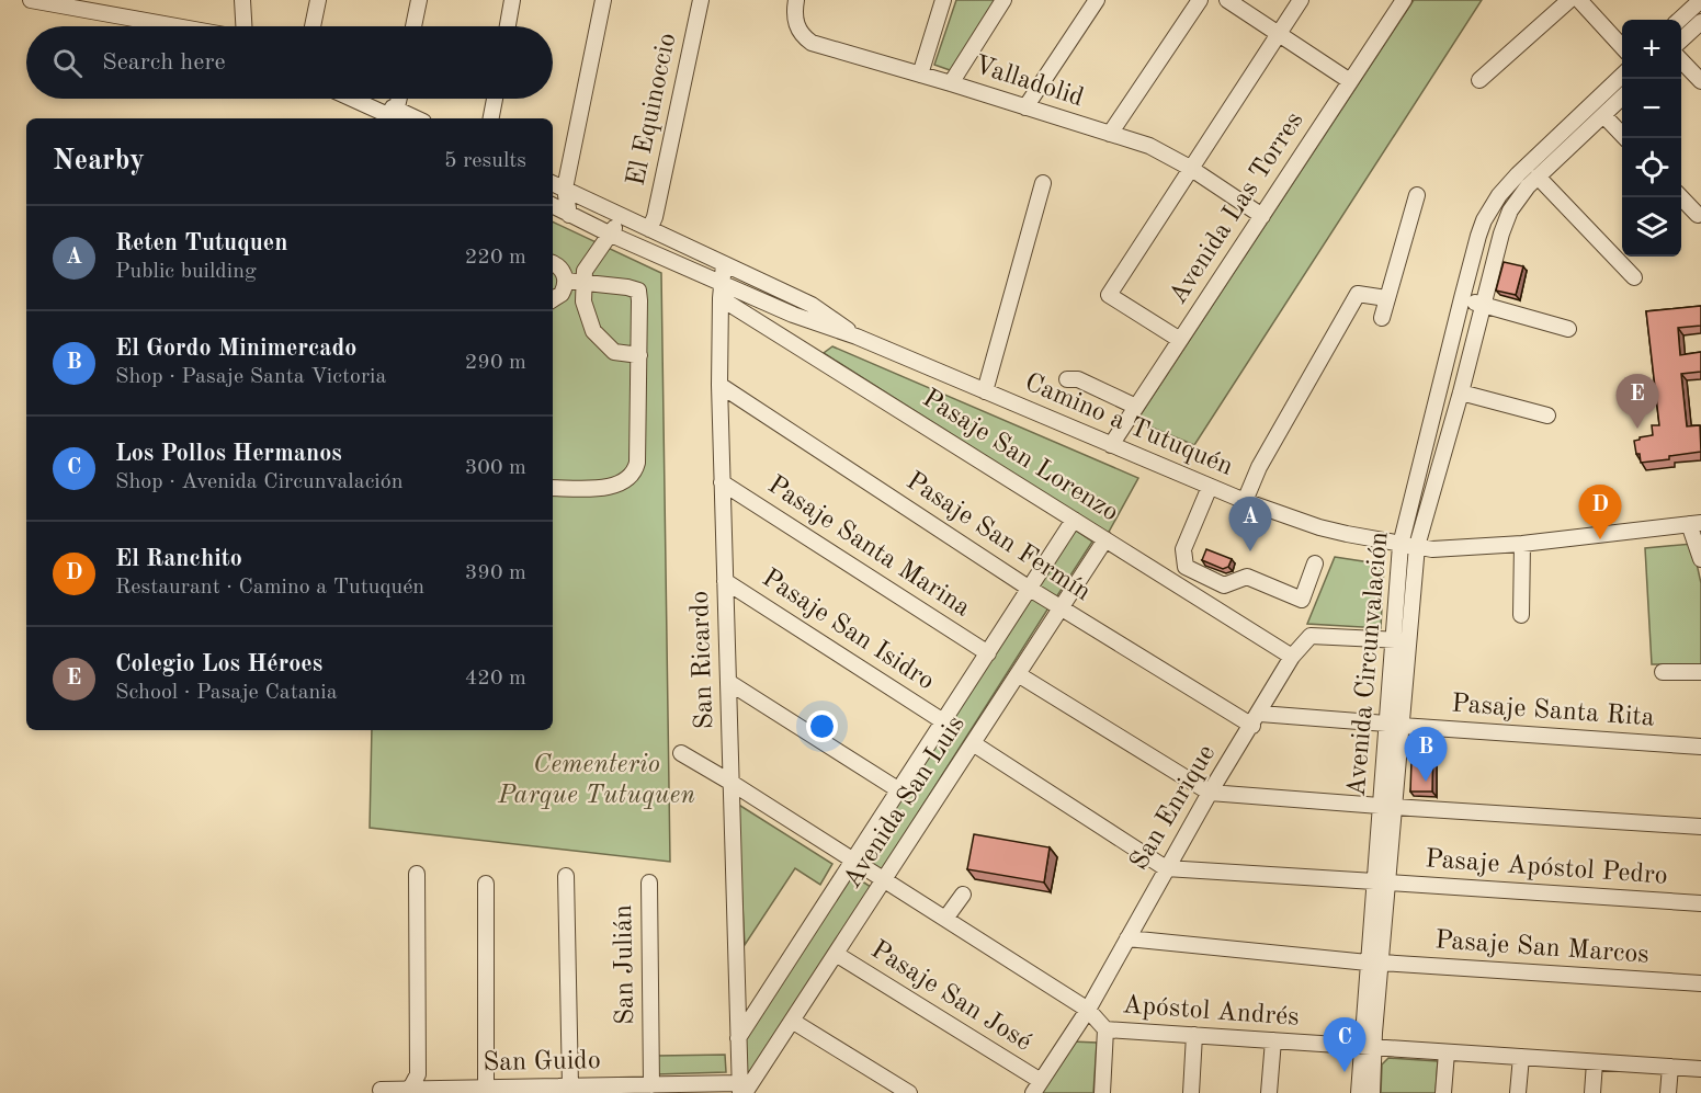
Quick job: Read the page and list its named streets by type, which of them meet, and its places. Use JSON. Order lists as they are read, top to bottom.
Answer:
{
  "streets": {
    "street": [
      "Valladolid",
      "El Equinoccio",
      "Avenida Las Torres",
      "Camino a Tutuquén",
      "Pasaje San Lorenzo",
      "Pasaje San Fermín",
      "Pasaje Santa Marina",
      "Pasaje San Isidro",
      "San Ricardo",
      "Avenida Circunvalación",
      "Pasaje Santa Rita",
      "Avenida San Luis",
      "San Enrique",
      "Pasaje Apóstol Pedro",
      "Pasaje San Marcos",
      "San Julián",
      "Pasaje San José",
      "Apóstol Andrés",
      "San Guido"
    ]
  },
  "crossings": [
    ["Valladolid", "Avenida Las Torres"],
    ["El Equinoccio", "Camino a Tutuquén"],
    ["Avenida Las Torres", "Camino a Tutuquén"],
    ["Camino a Tutuquén", "Pasaje San Lorenzo"],
    ["Camino a Tutuquén", "San Ricardo"],
    ["Camino a Tutuquén", "Avenida Circunvalación"],
    ["Pasaje San Lorenzo", "San Ricardo"],
    ["Pasaje San Lorenzo", "Avenida San Luis"],
    ["Pasaje San Lorenzo", "San Enrique"],
    ["Pasaje San Fermín", "San Ricardo"],
    ["Pasaje San Fermín", "Pasaje Santa Rita"],
    ["Pasaje San Fermín", "Avenida San Luis"],
    ["Pasaje San Fermín", "San Enrique"],
    ["Pasaje Santa Marina", "San Ricardo"],
    ["Pasaje Santa Marina", "Avenida San Luis"],
    ["Pasaje San Isidro", "San Ricardo"],
    ["Pasaje San Isidro", "Avenida San Luis"],
    ["San Ricardo", "Avenida San Luis"],
    ["San Ricardo", "Apóstol Andrés"],
    ["Avenida Circunvalación", "Pasaje Santa Rita"],
    ["Avenida Circunvalación", "San Enrique"],
    ["Avenida Circunvalación", "Pasaje Apóstol Pedro"],
    ["Avenida Circunvalación", "Pasaje San Marcos"],
    ["Avenida Circunvalación", "Apóstol Andrés"],
    ["Pasaje Santa Rita", "San Enrique"],
    ["Avenida San Luis", "Pasaje San José"],
    ["Avenida San Luis", "Apóstol Andrés"],
    ["San Enrique", "Pasaje Apóstol Pedro"],
    ["San Enrique", "Pasaje San Marcos"],
    ["San Enrique", "Pasaje San José"],
    ["San Enrique", "Apóstol Andrés"],
    ["San Julián", "San Guido"]
  ],
  "parks": ["Cementerio Parque Tutuquen"],
  "page": {
    "map_buttons": ["+", "−"],
    "search": "Search here",
    "heading": ["Nearby", "5 results"],
    "list": [
      {
        "mark": "A",
        "name": "Reten Tutuquen",
        "note": "Public building",
        "value": "220 m"
      },
      {
        "mark": "B",
        "name": "El Gordo Minimercado",
        "note": "Shop · Pasaje Santa Victoria",
        "value": "290 m"
      },
      {
        "mark": "C",
        "name": "Los Pollos Hermanos",
        "note": "Shop · Avenida Circunvalación",
        "value": "300 m"
      },
      {
        "mark": "D",
        "name": "El Ranchito",
        "note": "Restaurant · Camino a Tutuquén",
        "value": "390 m"
      },
      {
        "mark": "E",
        "name": "Colegio Los Héroes",
        "note": "School · Pasaje Catania",
        "value": "420 m"
      }
    ],
    "pins": [
      "E",
      "D",
      "A",
      "B",
      "C"
    ]
  }
}
